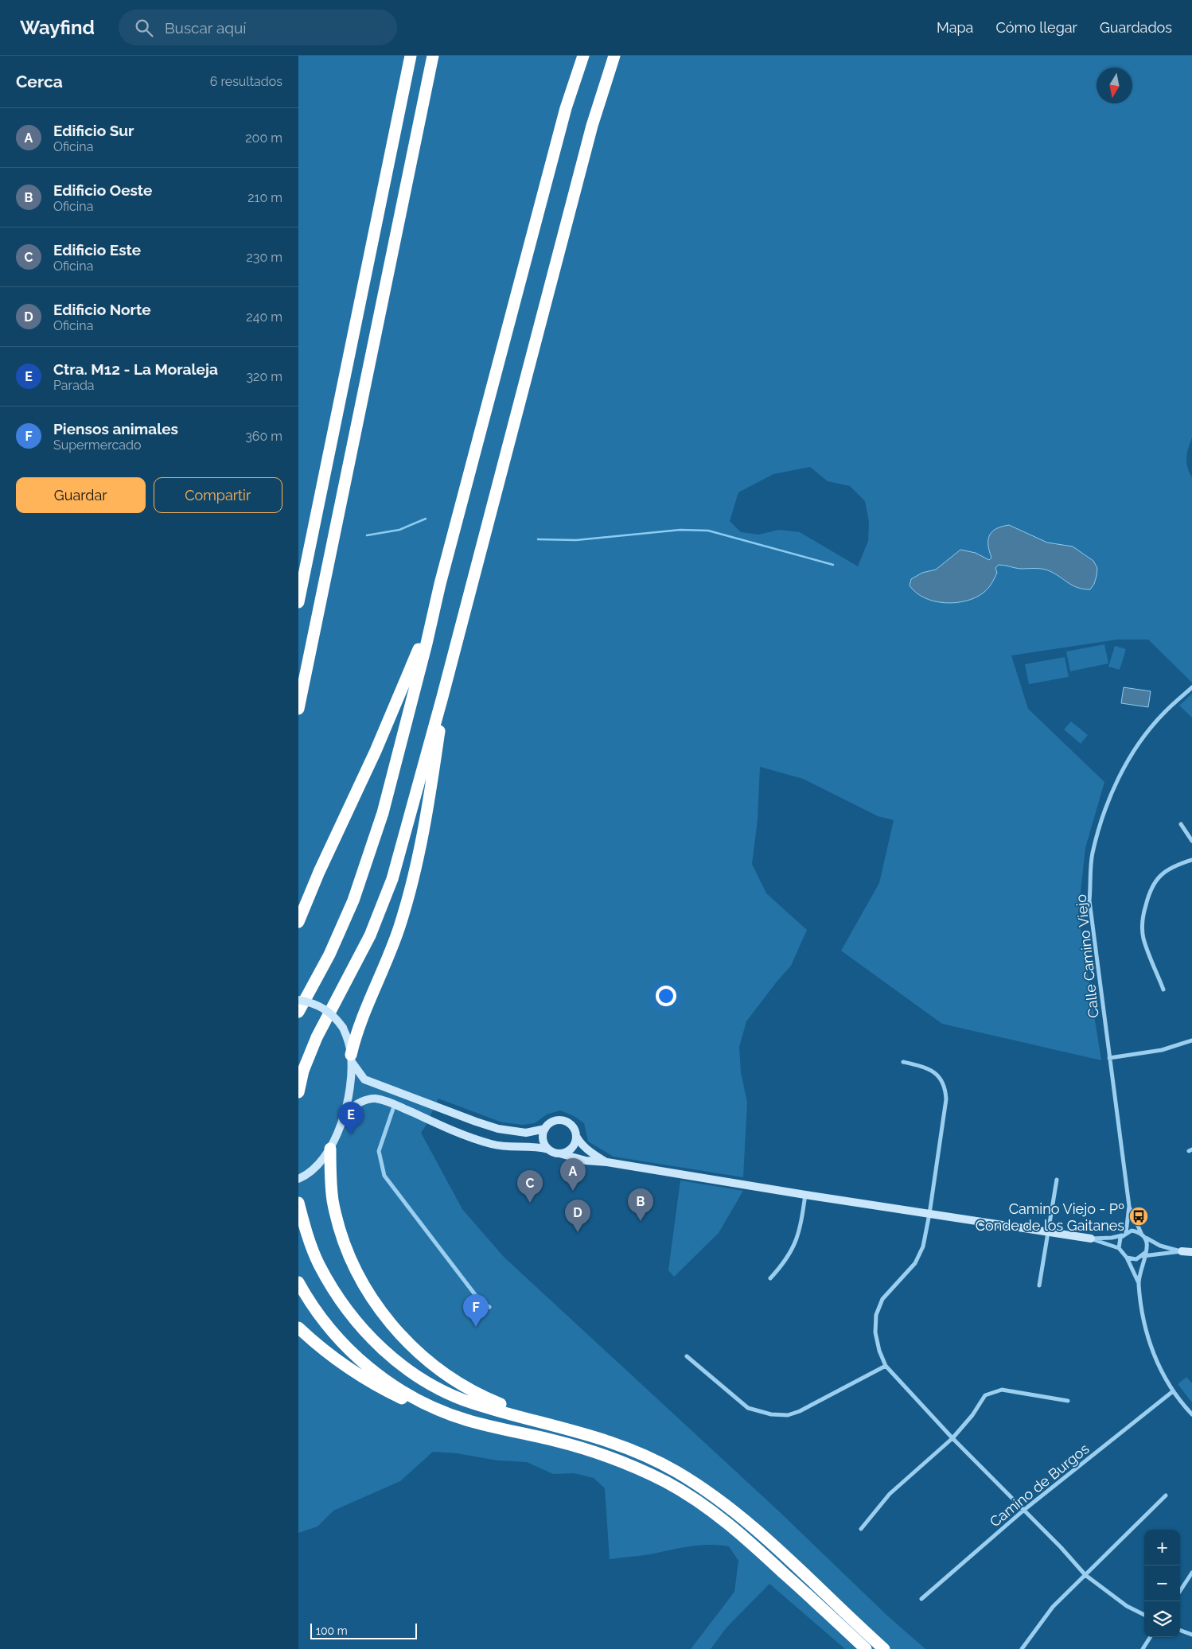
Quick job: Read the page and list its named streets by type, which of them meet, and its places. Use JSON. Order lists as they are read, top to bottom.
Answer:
{
  "streets": {
    "street": ["Calle Camino Viejo", "Camino de Burgos"]
  },
  "places": {
    "bus stop": ["Camino Viejo - Pº Conde de los Gaitanes"]
  },
  "scale_bar": "100 m",
  "north": "bottom",
  "page": {
    "header": "Wayfind",
    "search": "Buscar aquí",
    "nav": ["Mapa", "Cómo llegar", "Guardados"],
    "heading": ["Cerca", "6 resultados"],
    "list": [
      {
        "mark": "A",
        "name": "Edificio Sur",
        "note": "Oficina",
        "value": "200 m"
      },
      {
        "mark": "B",
        "name": "Edificio Oeste",
        "note": "Oficina",
        "value": "210 m"
      },
      {
        "mark": "C",
        "name": "Edificio Este",
        "note": "Oficina",
        "value": "230 m"
      },
      {
        "mark": "D",
        "name": "Edificio Norte",
        "note": "Oficina",
        "value": "240 m"
      },
      {
        "mark": "E",
        "name": "Ctra. M12 - La Moraleja",
        "note": "Parada",
        "value": "320 m"
      },
      {
        "mark": "F",
        "name": "Piensos animales",
        "note": "Supermercado",
        "value": "360 m"
      }
    ],
    "buttons": ["Guardar", "Compartir"],
    "pins": [
      "E",
      "A",
      "C",
      "B",
      "D",
      "F"
    ],
    "map_buttons": ["+", "−"],
    "scale": "100 m"
  }
}
